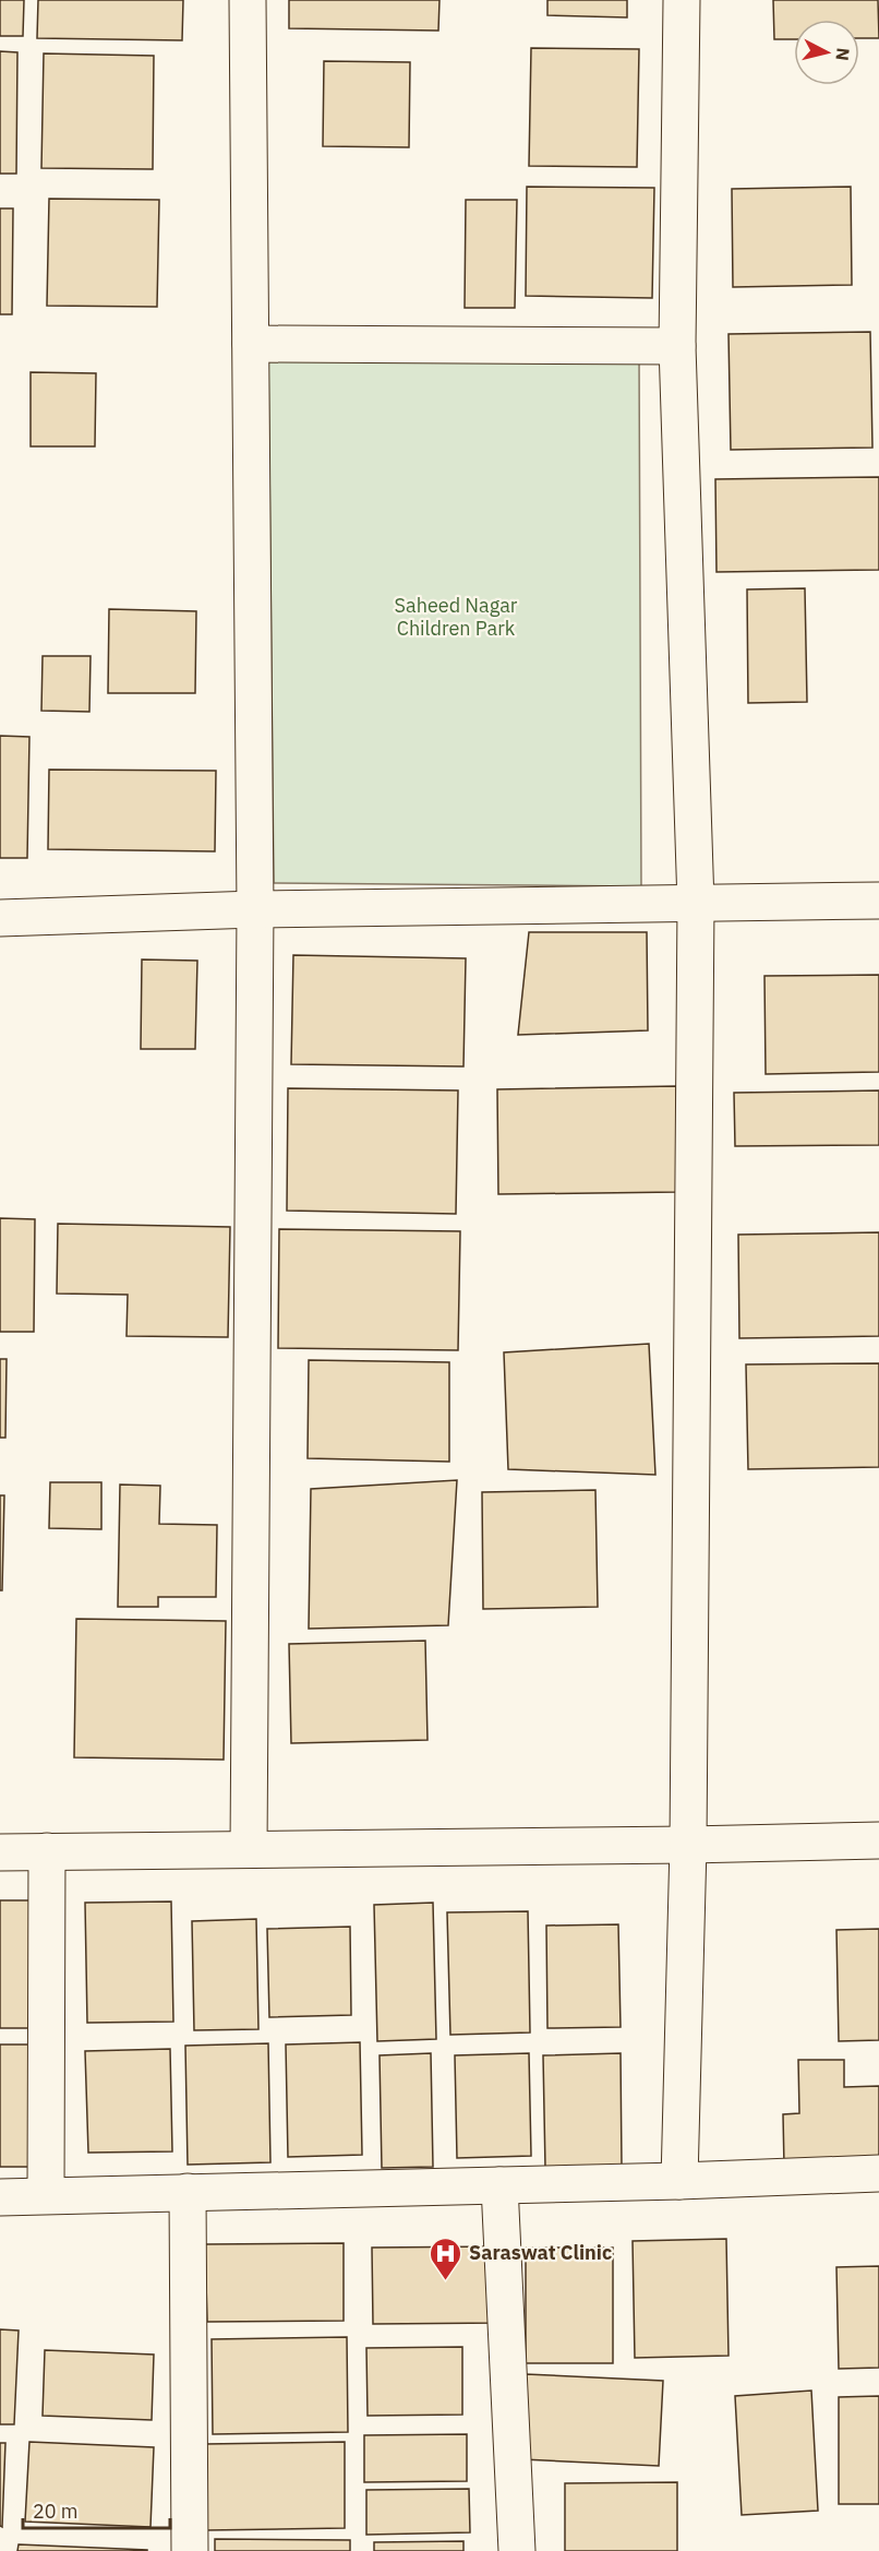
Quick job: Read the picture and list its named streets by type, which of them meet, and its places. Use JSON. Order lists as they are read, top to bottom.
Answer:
{
  "parks": ["Saheed Nagar Children Park"],
  "places": {
    "hospital": ["Saraswat Clinic"]
  },
  "scale_bar": "20 m",
  "north": "right"
}
